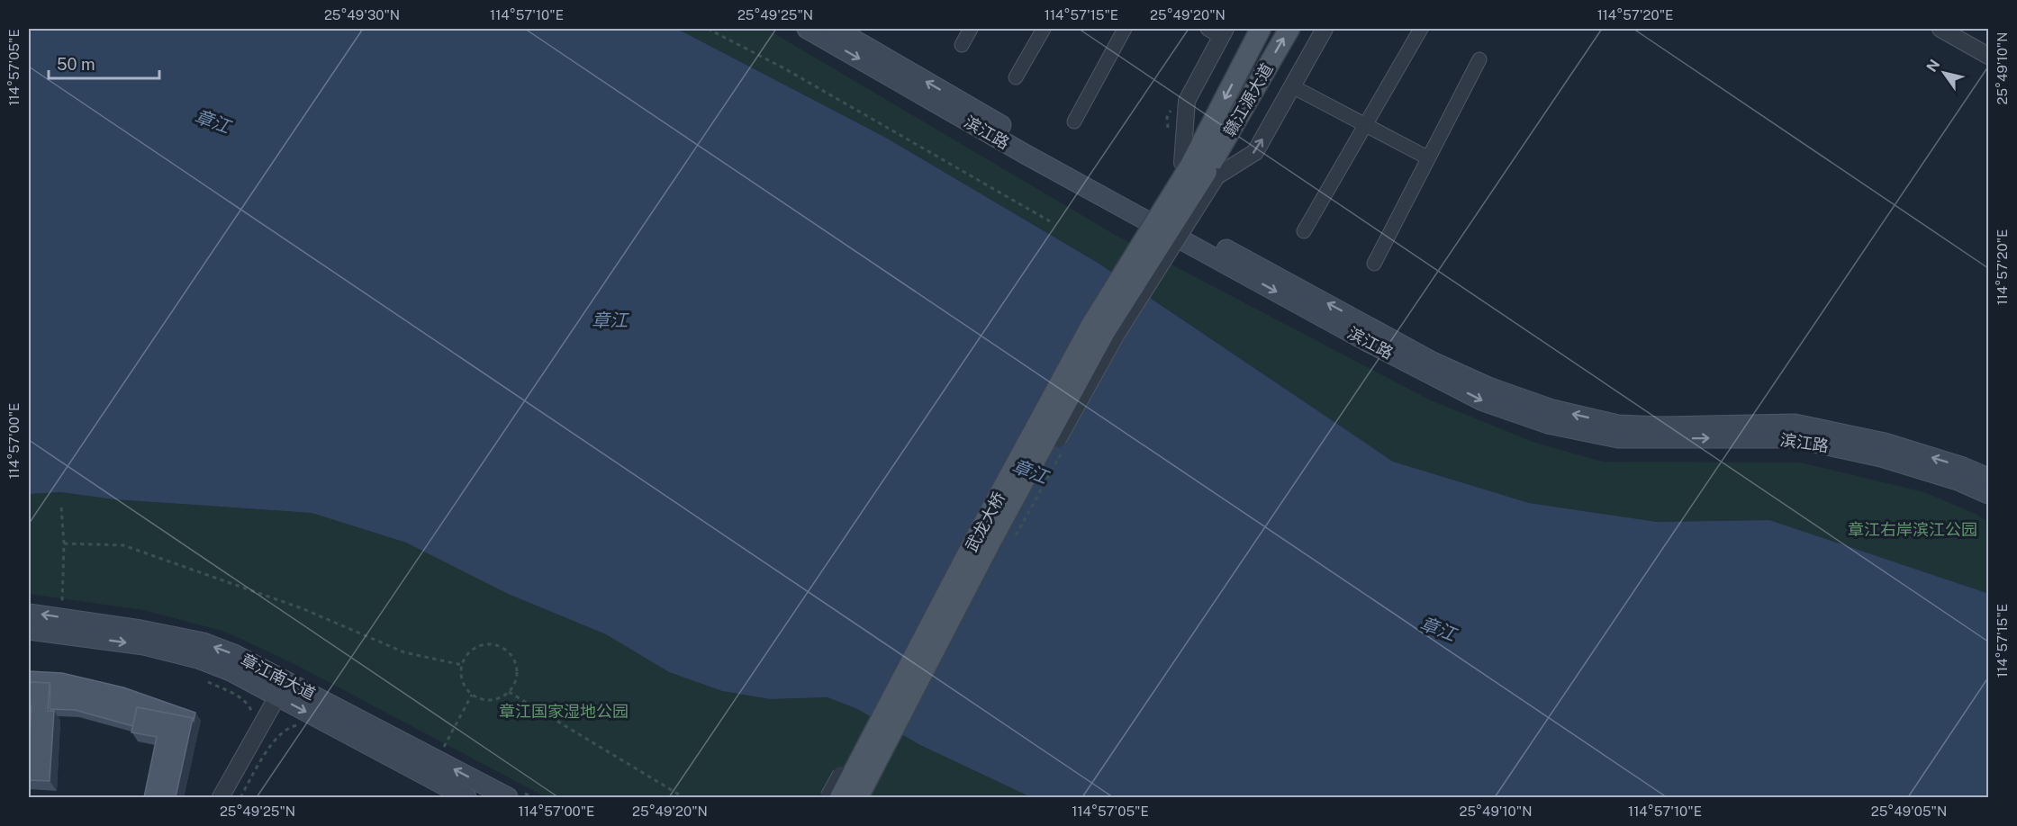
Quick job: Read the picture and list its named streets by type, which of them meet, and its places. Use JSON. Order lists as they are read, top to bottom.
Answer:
{
  "streets": {
    "main road": [
      "赣江源大道",
      "滨江路",
      "武龙大桥",
      "章江南大道"
    ]
  },
  "crossings": [
    ["赣江源大道", "武龙大桥"]
  ],
  "water": ["章江"],
  "parks": ["章江右岸滨江公园", "章江国家湿地公园"],
  "scale_bar": "50 m",
  "north": "top left",
  "coordinates": [
    "25°49'30\"N",
    "114°57'10\"E",
    "25°49'25\"N",
    "114°57'15\"E",
    "25°49'20\"N",
    "114°57'20\"E",
    "114°57'05\"E",
    "25°49'10\"N",
    "114°57'00\"E",
    "25°49'05\"N"
  ]
}
